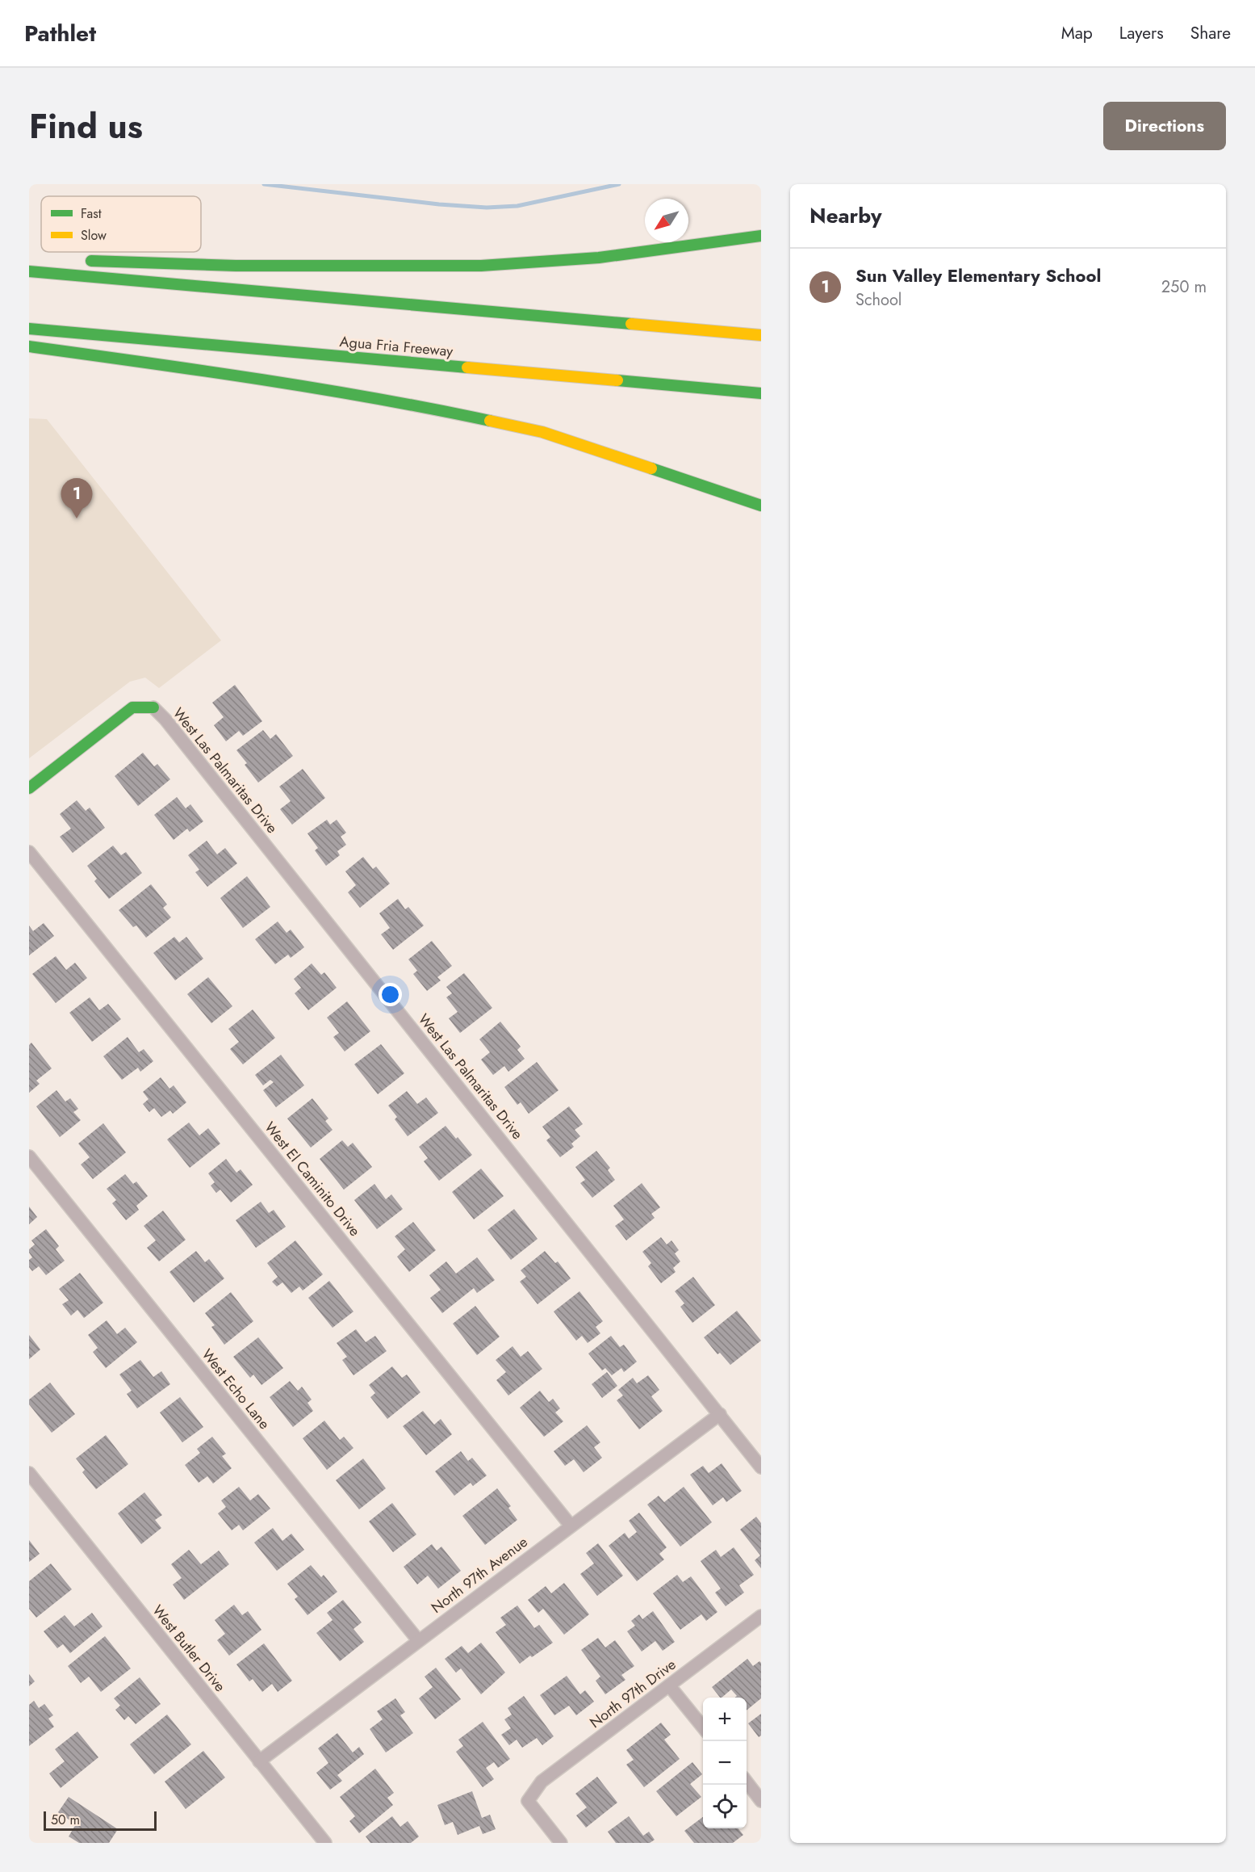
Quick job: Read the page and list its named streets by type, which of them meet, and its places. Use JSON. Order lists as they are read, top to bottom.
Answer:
{
  "streets": {
    "main road": ["Agua Fria Freeway"],
    "street": [
      "West Las Palmaritas Drive",
      "West El Caminito Drive",
      "West Echo Lane",
      "North 97th Avenue",
      "West Butler Drive",
      "North 97th Drive"
    ]
  },
  "crossings": [
    ["West Las Palmaritas Drive", "North 97th Avenue"],
    ["West El Caminito Drive", "North 97th Avenue"],
    ["West Echo Lane", "North 97th Avenue"],
    ["North 97th Avenue", "West Butler Drive"]
  ],
  "legend": ["Fast", "Slow"],
  "scale_bar": "50 m",
  "north": "bottom left",
  "page": {
    "header": "Pathlet",
    "nav": ["Map", "Layers", "Share"],
    "title": "Find us",
    "buttons": "Directions",
    "heading": "Nearby",
    "list": [
      {
        "mark": "1",
        "name": "Sun Valley Elementary School",
        "note": "School",
        "value": "250 m"
      }
    ],
    "pins": "1",
    "map_buttons": ["+", "−"],
    "scale": "50 m"
  }
}
